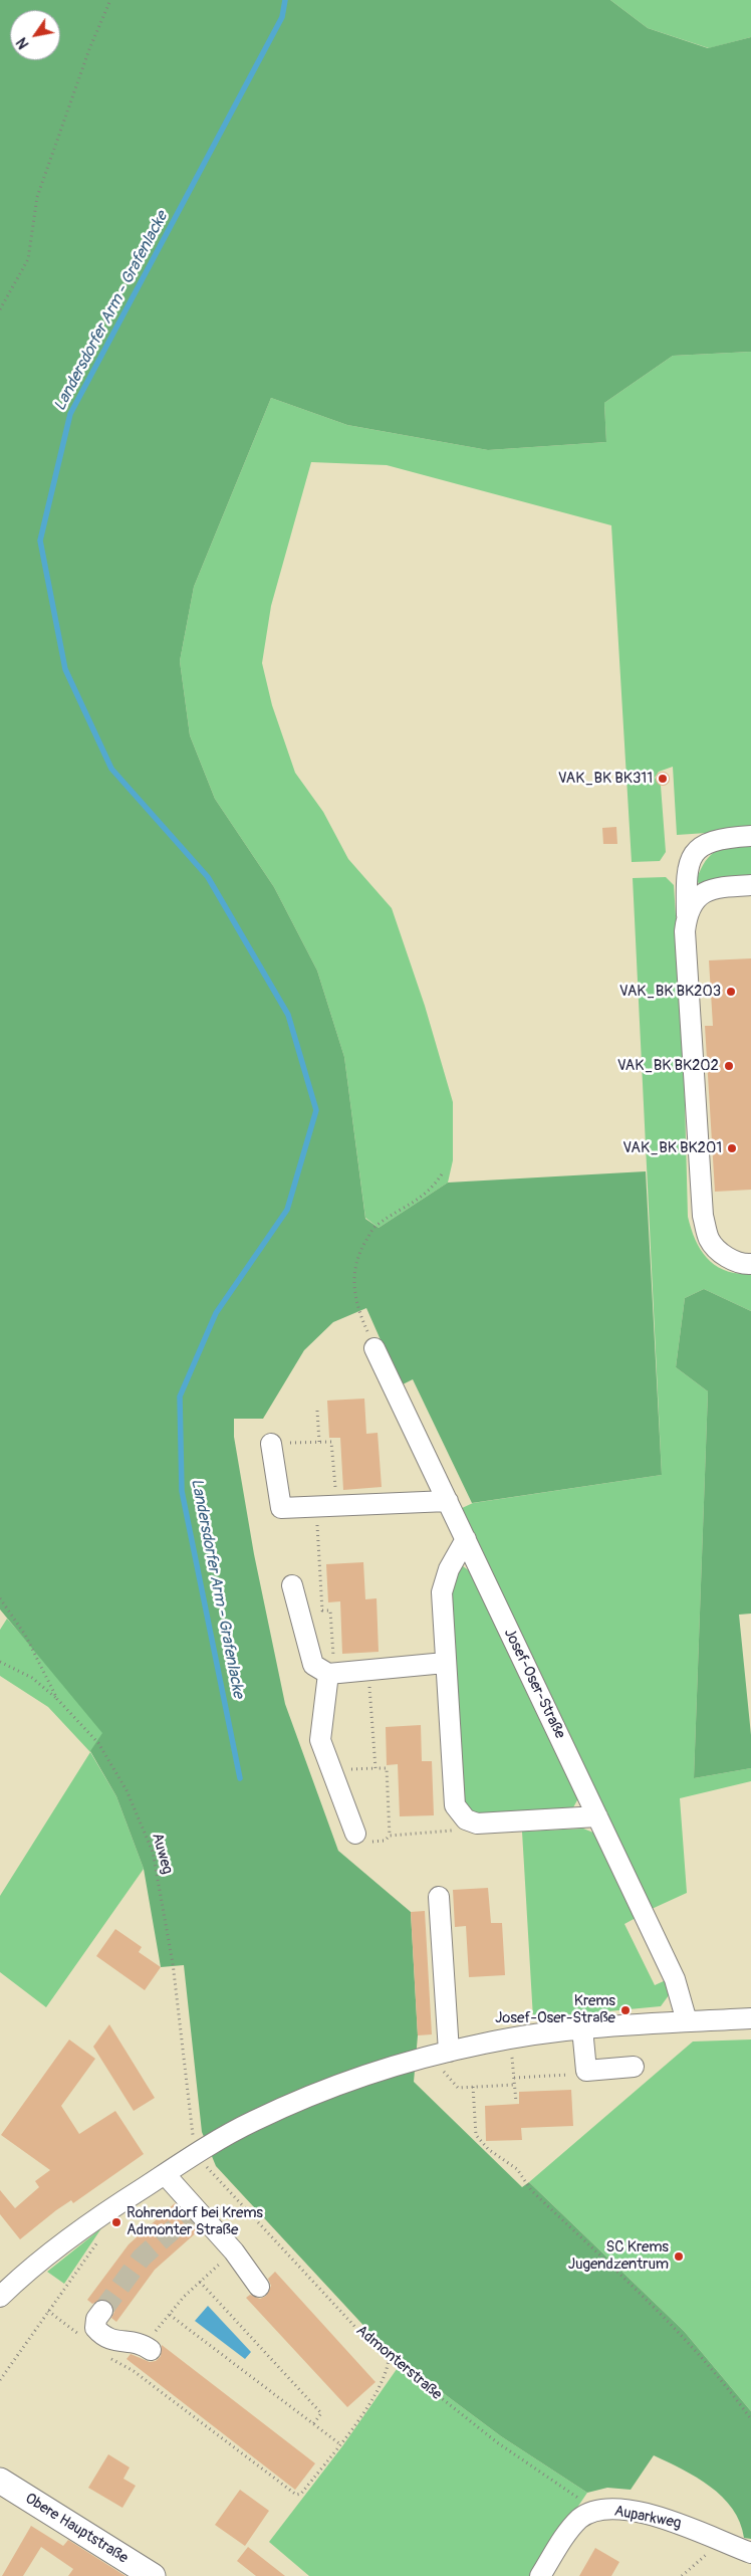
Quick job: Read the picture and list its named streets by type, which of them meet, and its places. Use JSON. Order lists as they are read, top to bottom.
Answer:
{
  "streets": {
    "main road": ["Obere Hauptstraße"],
    "street": ["Josef-Oser-Straße", "Auparkweg"],
    "path": ["Auweg", "Admonterstraße"]
  },
  "crossings": [
    ["Auweg", "Admonterstraße"],
    ["Admonterstraße", "Auparkweg"]
  ],
  "water": ["Landersdorfer Arm - Grafenlacke"],
  "places": [
    "VAK_BK BK311",
    "VAK_BK BK203",
    "VAK_BK BK202",
    "VAK_BK BK201",
    "Krems Josef-Oser-Straße",
    "Rohrendorf bei Krems Admonter Straße",
    "SC Krems Jugendzentrum"
  ],
  "north": "bottom left"
}
